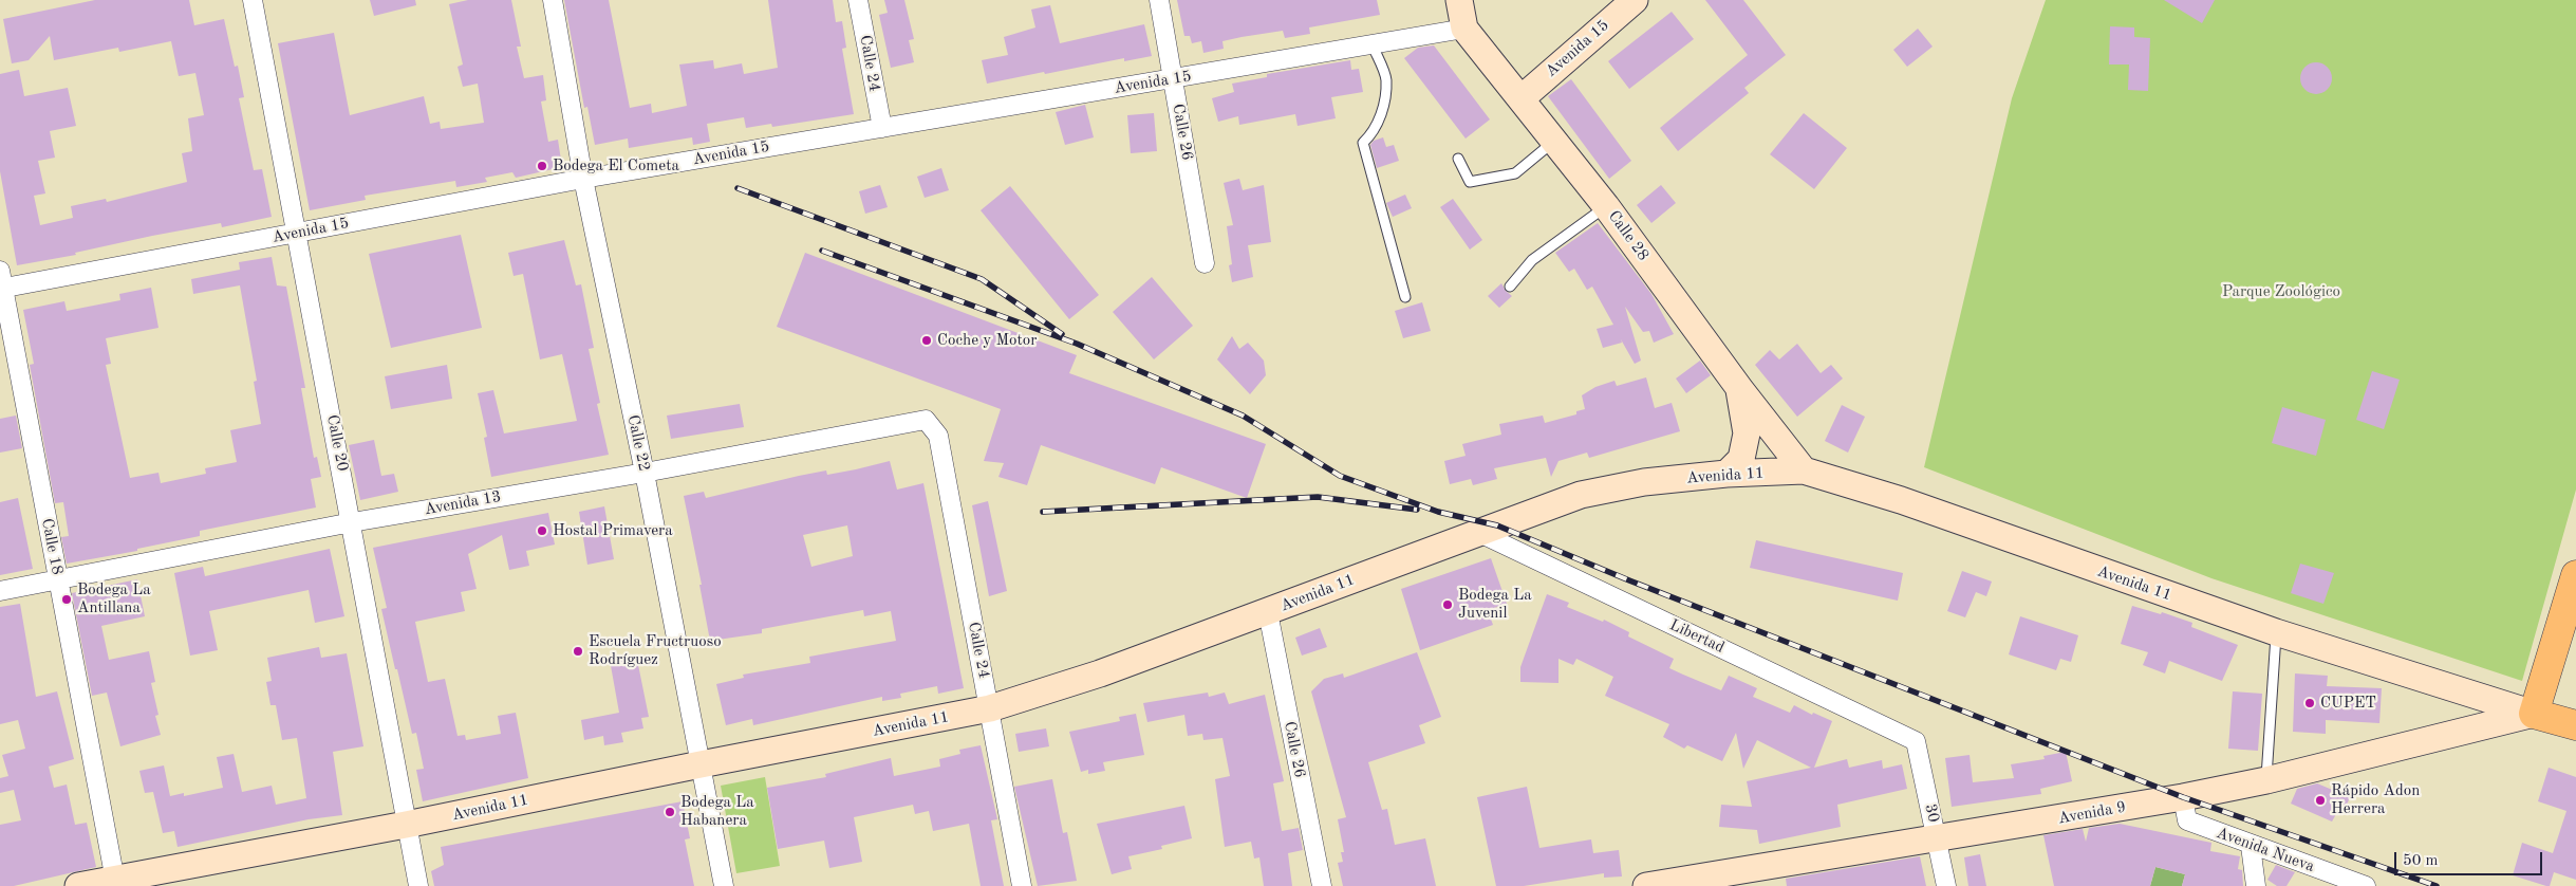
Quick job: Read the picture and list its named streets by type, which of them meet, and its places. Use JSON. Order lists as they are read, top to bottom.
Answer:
{
  "streets": {
    "main road": [
      "Avenida 15",
      "Calle 28",
      "Avenida 11",
      "Avenida 9"
    ],
    "street": [
      "Calle 24",
      "Calle 26",
      "Calle 20",
      "Calle 22",
      "Avenida 13",
      "Calle 18",
      "Libertad",
      "30",
      "Avenida Nueva"
    ]
  },
  "crossings": [
    ["Avenida 15", "Calle 24"],
    ["Avenida 15", "Calle 26"],
    ["Avenida 15", "Calle 28"],
    ["Avenida 15", "Calle 20"],
    ["Avenida 15", "Calle 22"],
    ["Avenida 15", "Calle 18"],
    ["Calle 24", "Avenida 11"],
    ["Calle 24", "Avenida 13"],
    ["Calle 26", "Avenida 11"],
    ["Calle 28", "Avenida 11"],
    ["Calle 20", "Avenida 11"],
    ["Calle 20", "Avenida 13"],
    ["Calle 22", "Avenida 11"],
    ["Calle 22", "Avenida 13"],
    ["Avenida 11", "Calle 18"],
    ["Avenida 11", "Libertad"],
    ["Avenida 11", "Avenida 9"],
    ["Avenida 13", "Calle 18"],
    ["Libertad", "30"],
    ["30", "Avenida 9"],
    ["Avenida 9", "Avenida Nueva"]
  ],
  "parks": ["Parque Zoológico"],
  "places": [
    "Bodega El Cometa",
    "Coche y Motor",
    "Hostal Primavera",
    "Bodega La Antillana",
    "Bodega La Juvenil",
    "Escuela Fructruoso Rodríguez",
    "CUPET",
    "Rápido Adon Herrera",
    "Bodega La Habanera"
  ],
  "scale_bar": "50 m"
}
